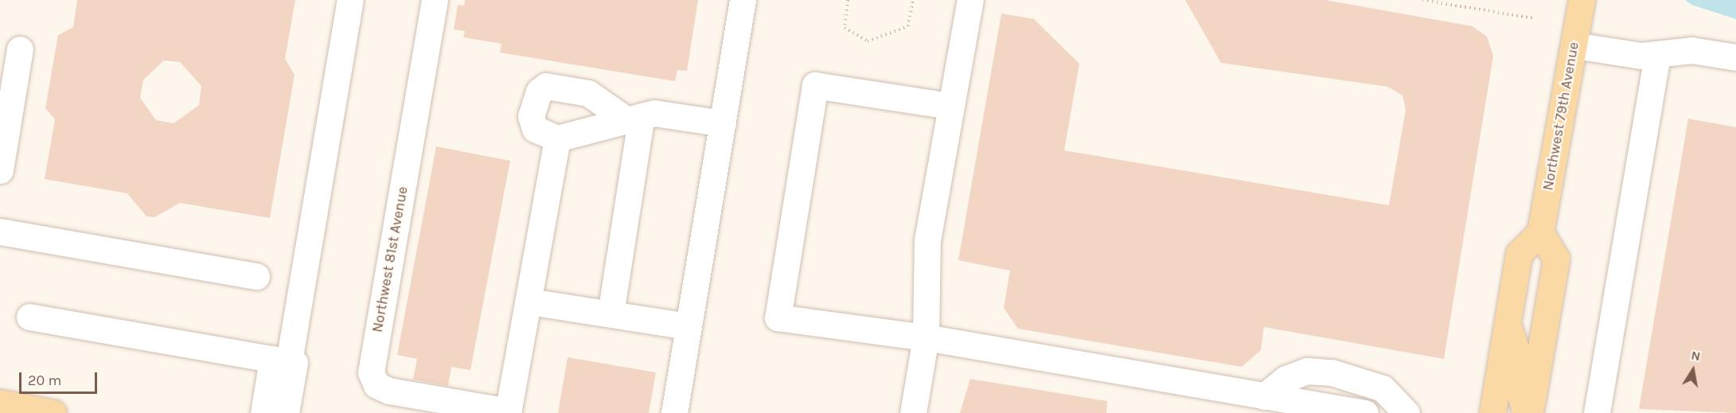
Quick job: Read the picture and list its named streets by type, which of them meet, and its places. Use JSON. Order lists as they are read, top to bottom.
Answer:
{
  "streets": {
    "main road": ["Northwest 79th Avenue"],
    "lane": ["Northwest 81st Avenue"]
  },
  "scale_bar": "20 m",
  "north": "top"
}
